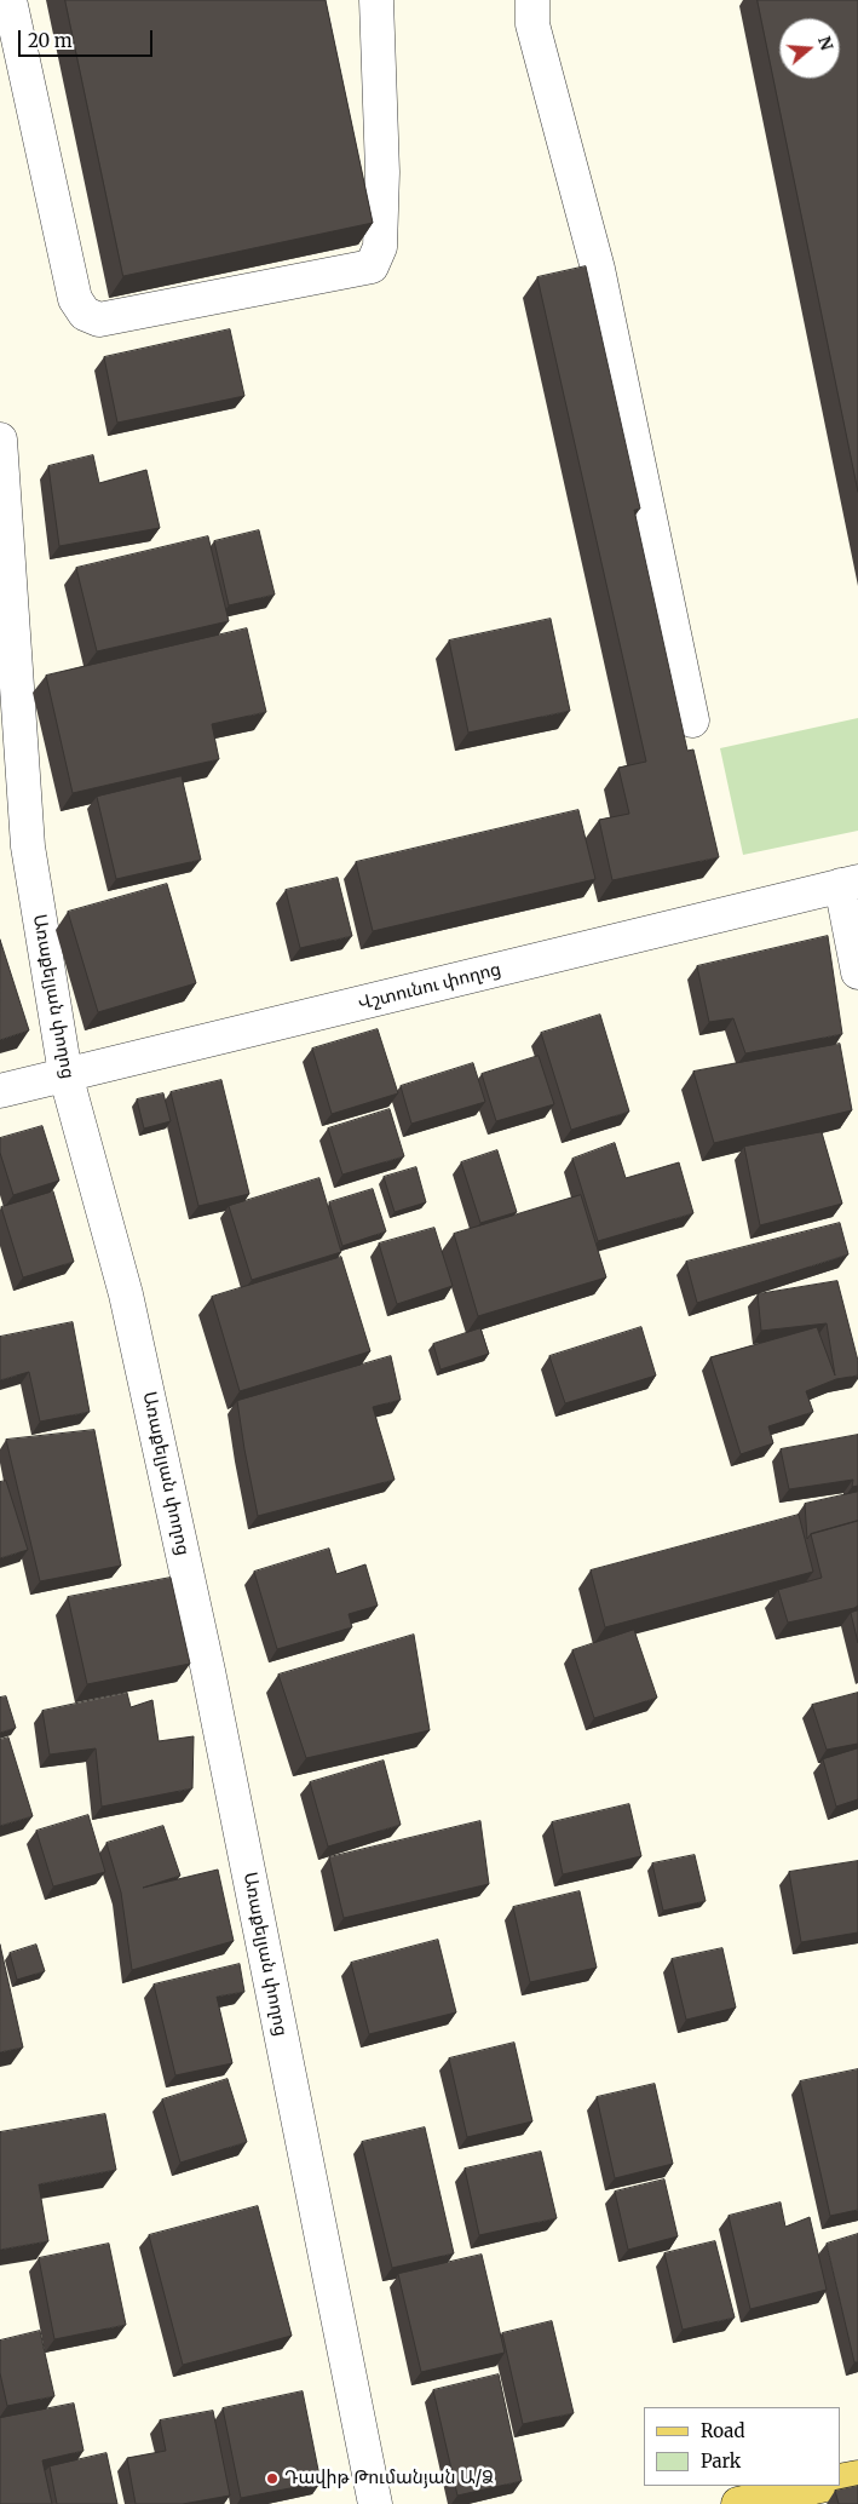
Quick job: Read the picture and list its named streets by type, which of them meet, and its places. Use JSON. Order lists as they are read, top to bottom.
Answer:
{
  "streets": {
    "street": ["Վշտունու փողոց", "Առաքելյան փողոց"]
  },
  "crossings": [
    ["Վշտունու փողոց", "Առաքելյան փողոց"]
  ],
  "places": ["Դավիթ Թումանյան Ա/Ձ"],
  "legend": ["Road", "Park"],
  "scale_bar": "20 m",
  "north": "right"
}
